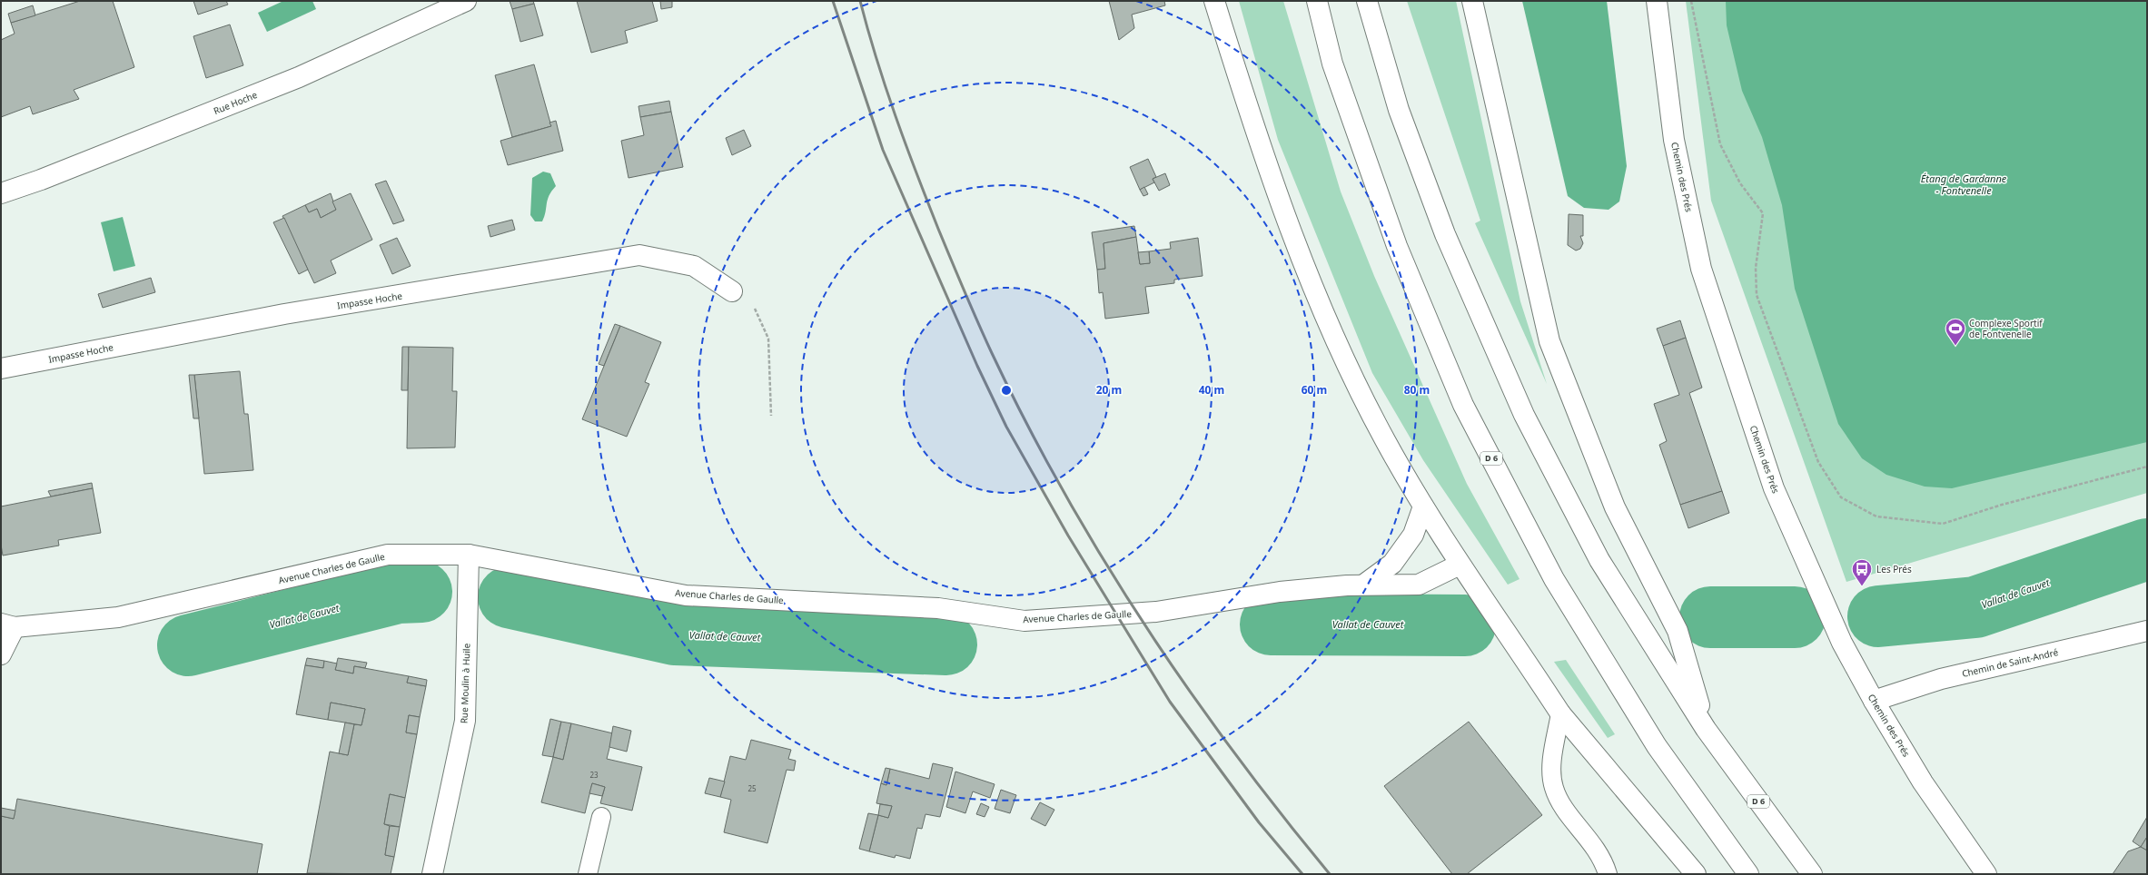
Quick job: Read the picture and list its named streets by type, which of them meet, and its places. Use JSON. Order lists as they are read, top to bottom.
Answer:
{
  "streets": {
    "main road": [
      "Rue Hoche",
      "Chemin des Prés",
      "Impasse Hoche",
      "D 6",
      "Avenue Charles de Gaulle",
      "Chemin de Saint-André",
      "Rue Moulin à Huile"
    ]
  },
  "crossings": [
    ["Chemin des Prés", "Chemin de Saint-André"],
    ["Avenue Charles de Gaulle", "Rue Moulin à Huile"]
  ],
  "water": ["Étang de Gardanne - Fontvenelle", "Vallat de Cauvet"],
  "places": {
    "sports": ["Complexe Sportif de Fontvenelle"],
    "bus stop": ["Les Prés"]
  },
  "house_numbers": ["23", "25"],
  "rings": [
    "20 m",
    "40 m",
    "60 m",
    "80 m"
  ]
}
